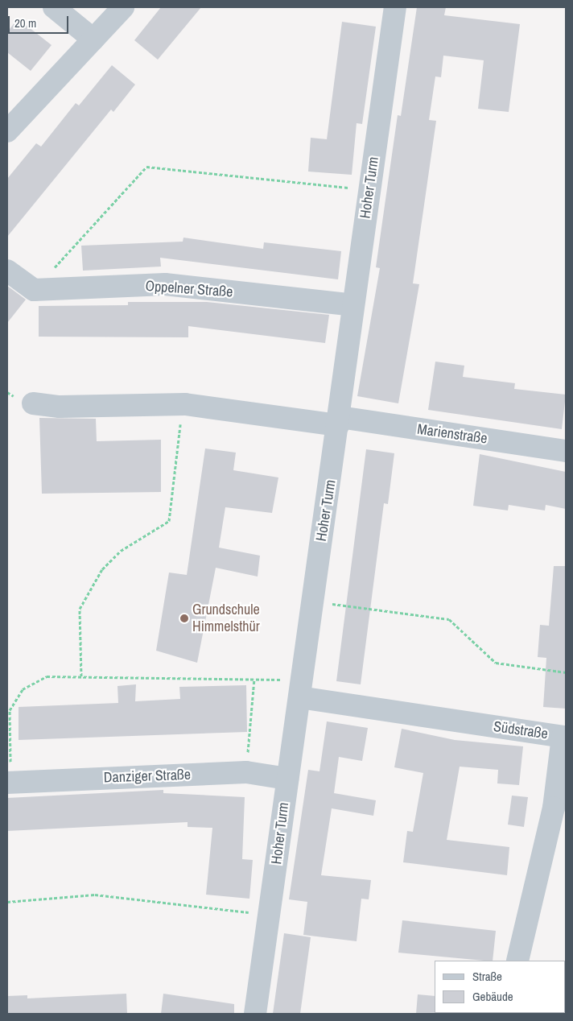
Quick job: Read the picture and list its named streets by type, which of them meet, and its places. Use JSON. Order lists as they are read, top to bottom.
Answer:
{
  "streets": {
    "street": [
      "Hoher Turm",
      "Oppelner Straße",
      "Marienstraße",
      "Südstraße",
      "Danziger Straße"
    ]
  },
  "crossings": [
    ["Hoher Turm", "Oppelner Straße"],
    ["Hoher Turm", "Marienstraße"],
    ["Hoher Turm", "Südstraße"],
    ["Hoher Turm", "Danziger Straße"]
  ],
  "places": ["Grundschule Himmelsthür"],
  "legend": ["Straße", "Gebäude"],
  "scale_bar": "20 m"
}
